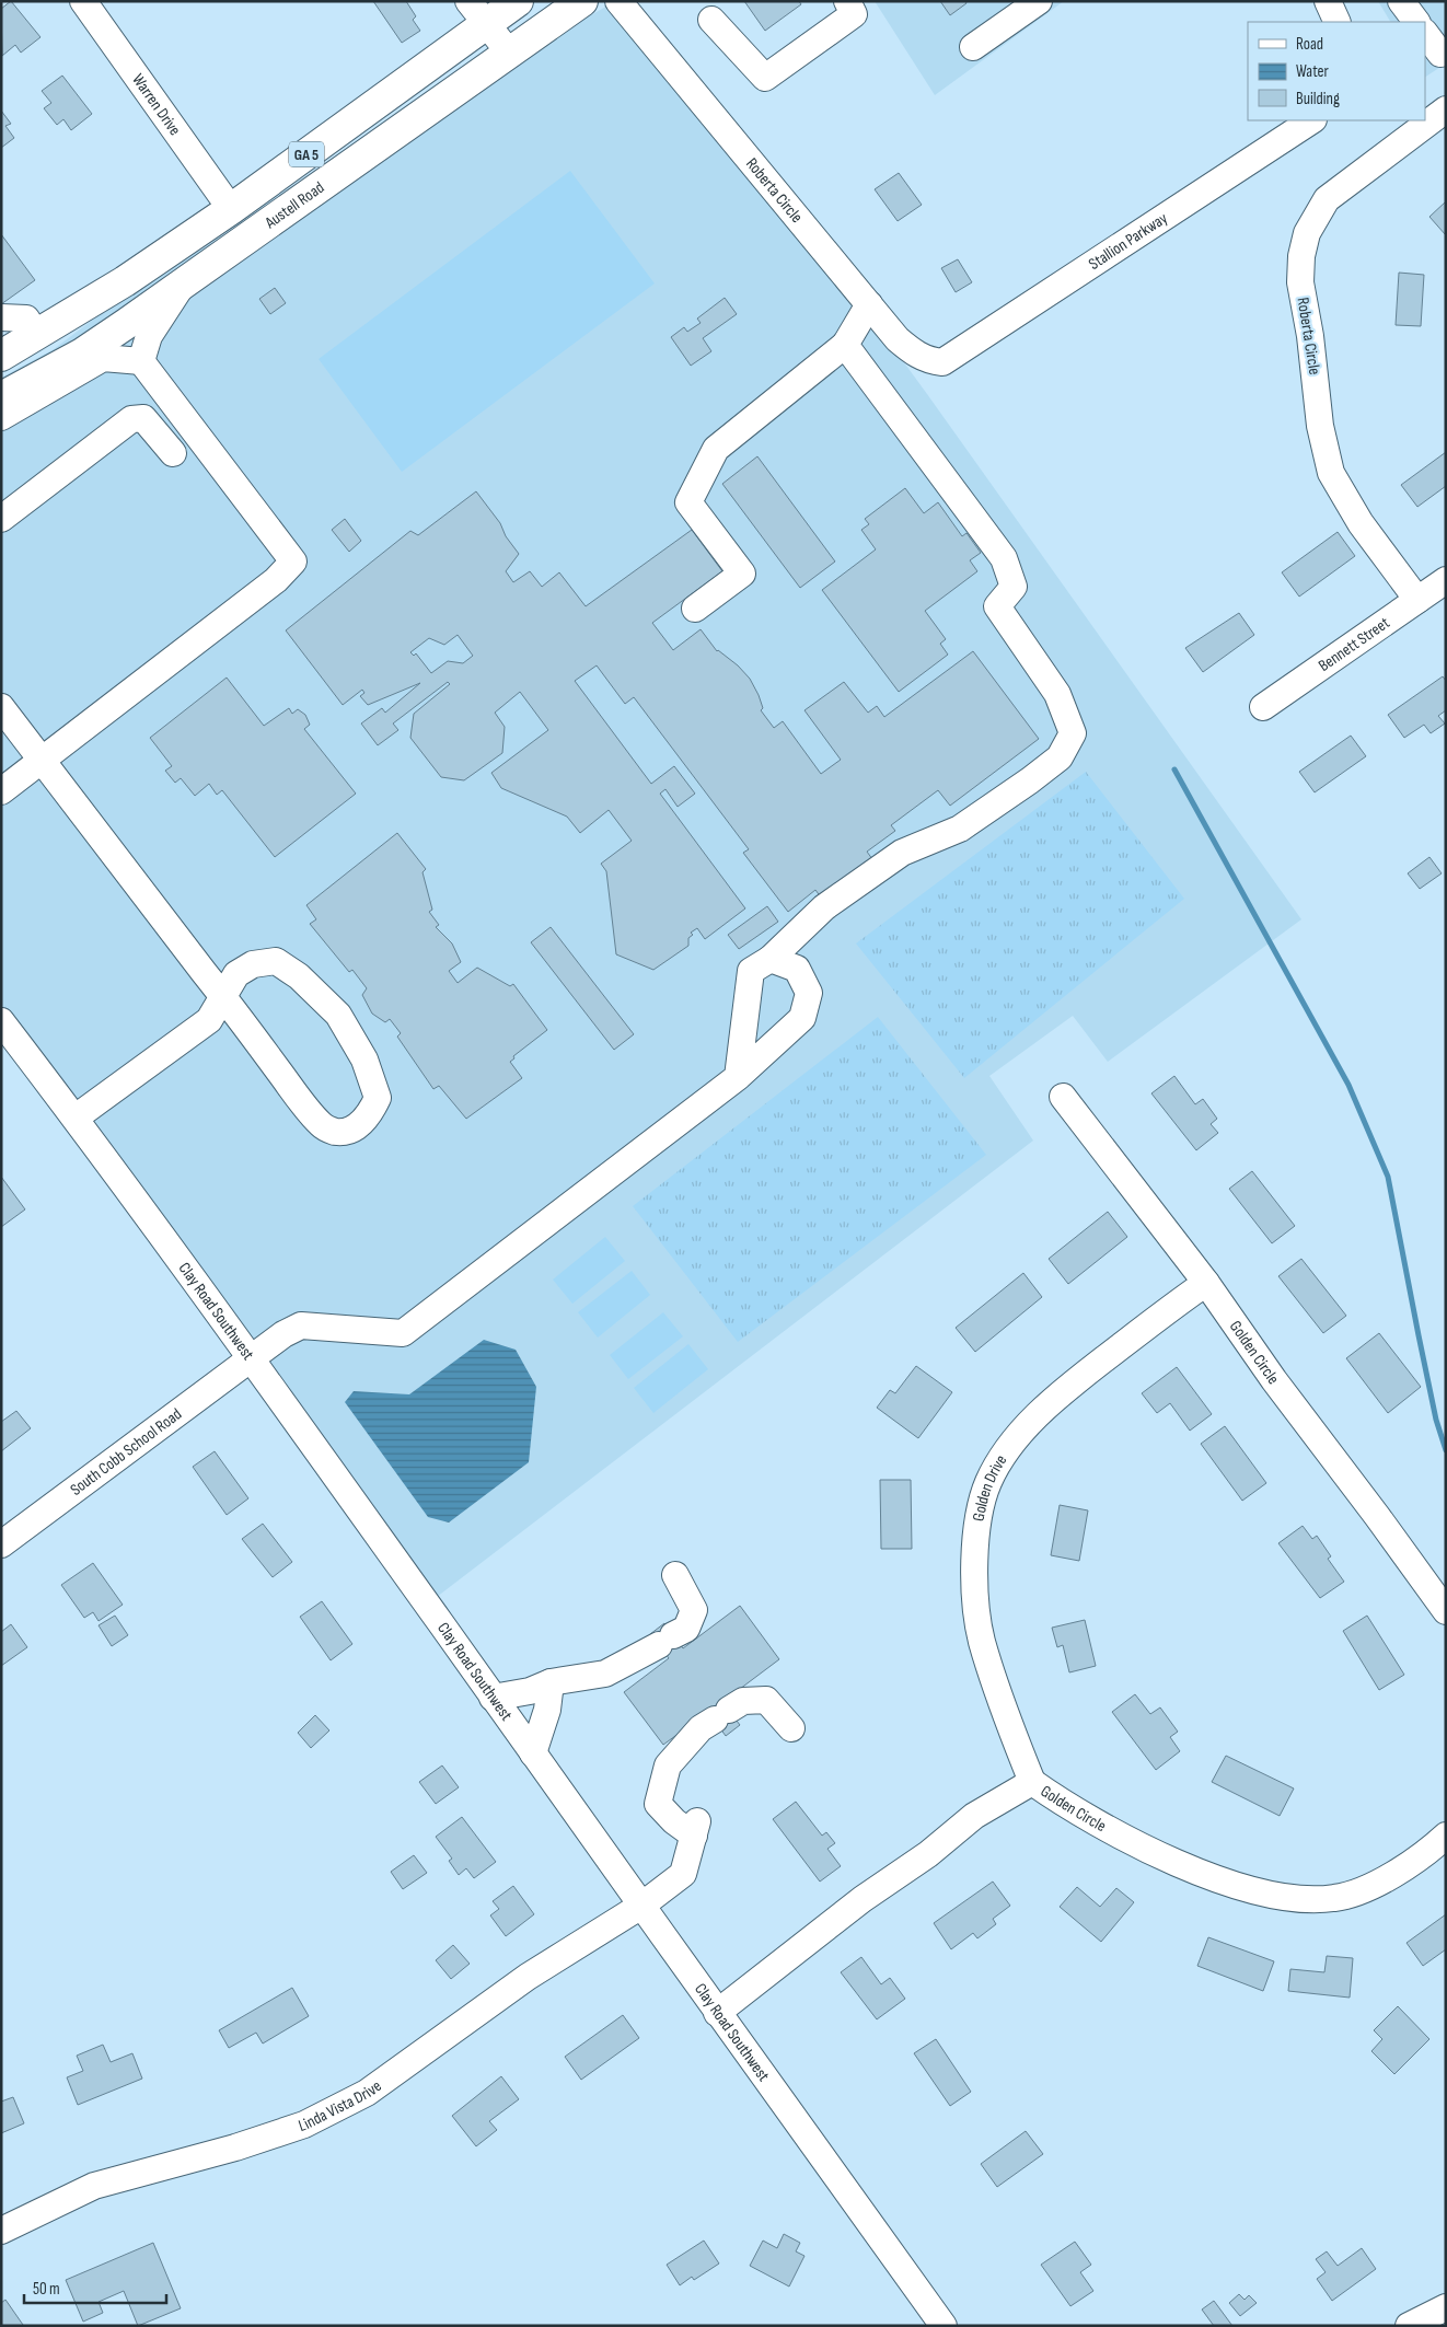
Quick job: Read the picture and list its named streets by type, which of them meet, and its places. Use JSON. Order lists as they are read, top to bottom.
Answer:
{
  "streets": {
    "main road": ["GA 5", "Austell Road"],
    "street": [
      "Warren Drive",
      "Roberta Circle",
      "Stallion Parkway",
      "Bennett Street",
      "Clay Road Southwest",
      "Golden Circle",
      "South Cobb School Road",
      "Golden Drive",
      "Linda Vista Drive"
    ]
  },
  "crossings": [
    ["Warren Drive", "GA 5"],
    ["Roberta Circle", "Stallion Parkway"],
    ["Roberta Circle", "Bennett Street"],
    ["Clay Road Southwest", "Golden Circle"],
    ["Clay Road Southwest", "South Cobb School Road"],
    ["Clay Road Southwest", "Linda Vista Drive"],
    ["Golden Circle", "Golden Drive"]
  ],
  "legend": ["Road", "Water", "Building"],
  "scale_bar": "50 m"
}
